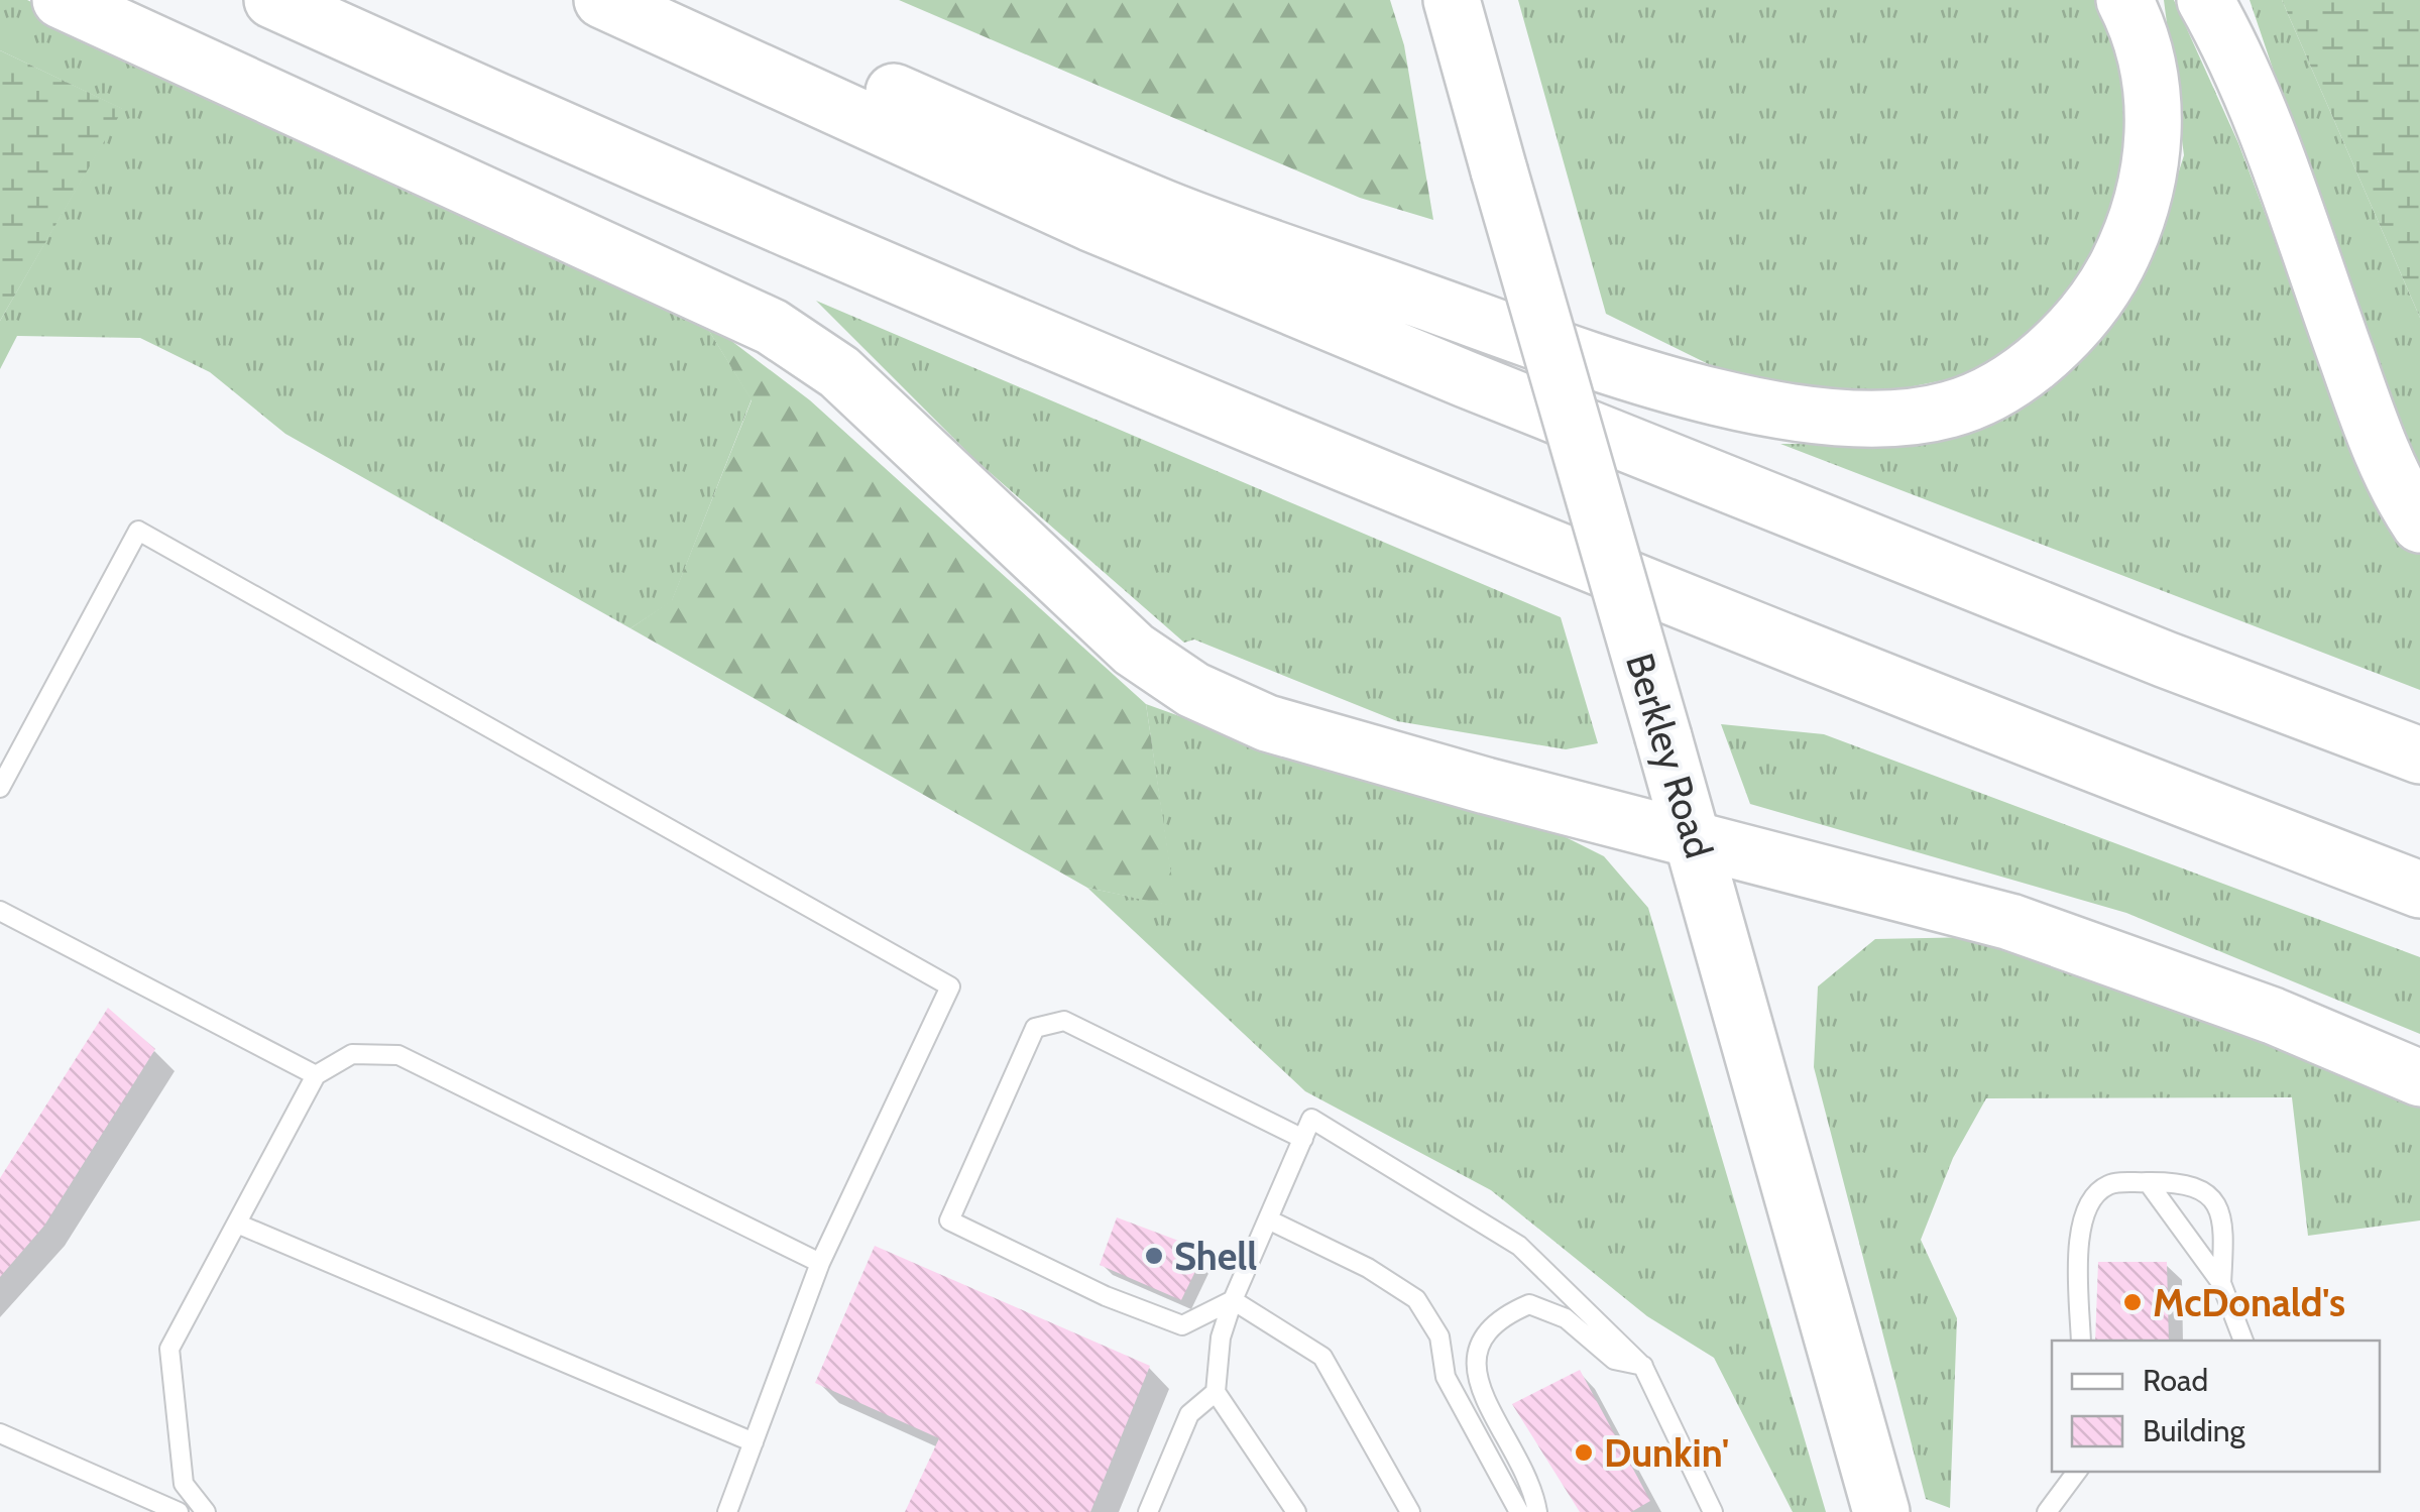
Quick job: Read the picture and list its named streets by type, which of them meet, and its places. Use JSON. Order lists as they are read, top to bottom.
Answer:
{
  "streets": {
    "main road": ["Berkley Road"]
  },
  "places": ["Shell", "McDonald's", "Dunkin'"],
  "legend": ["Road", "Building"]
}
